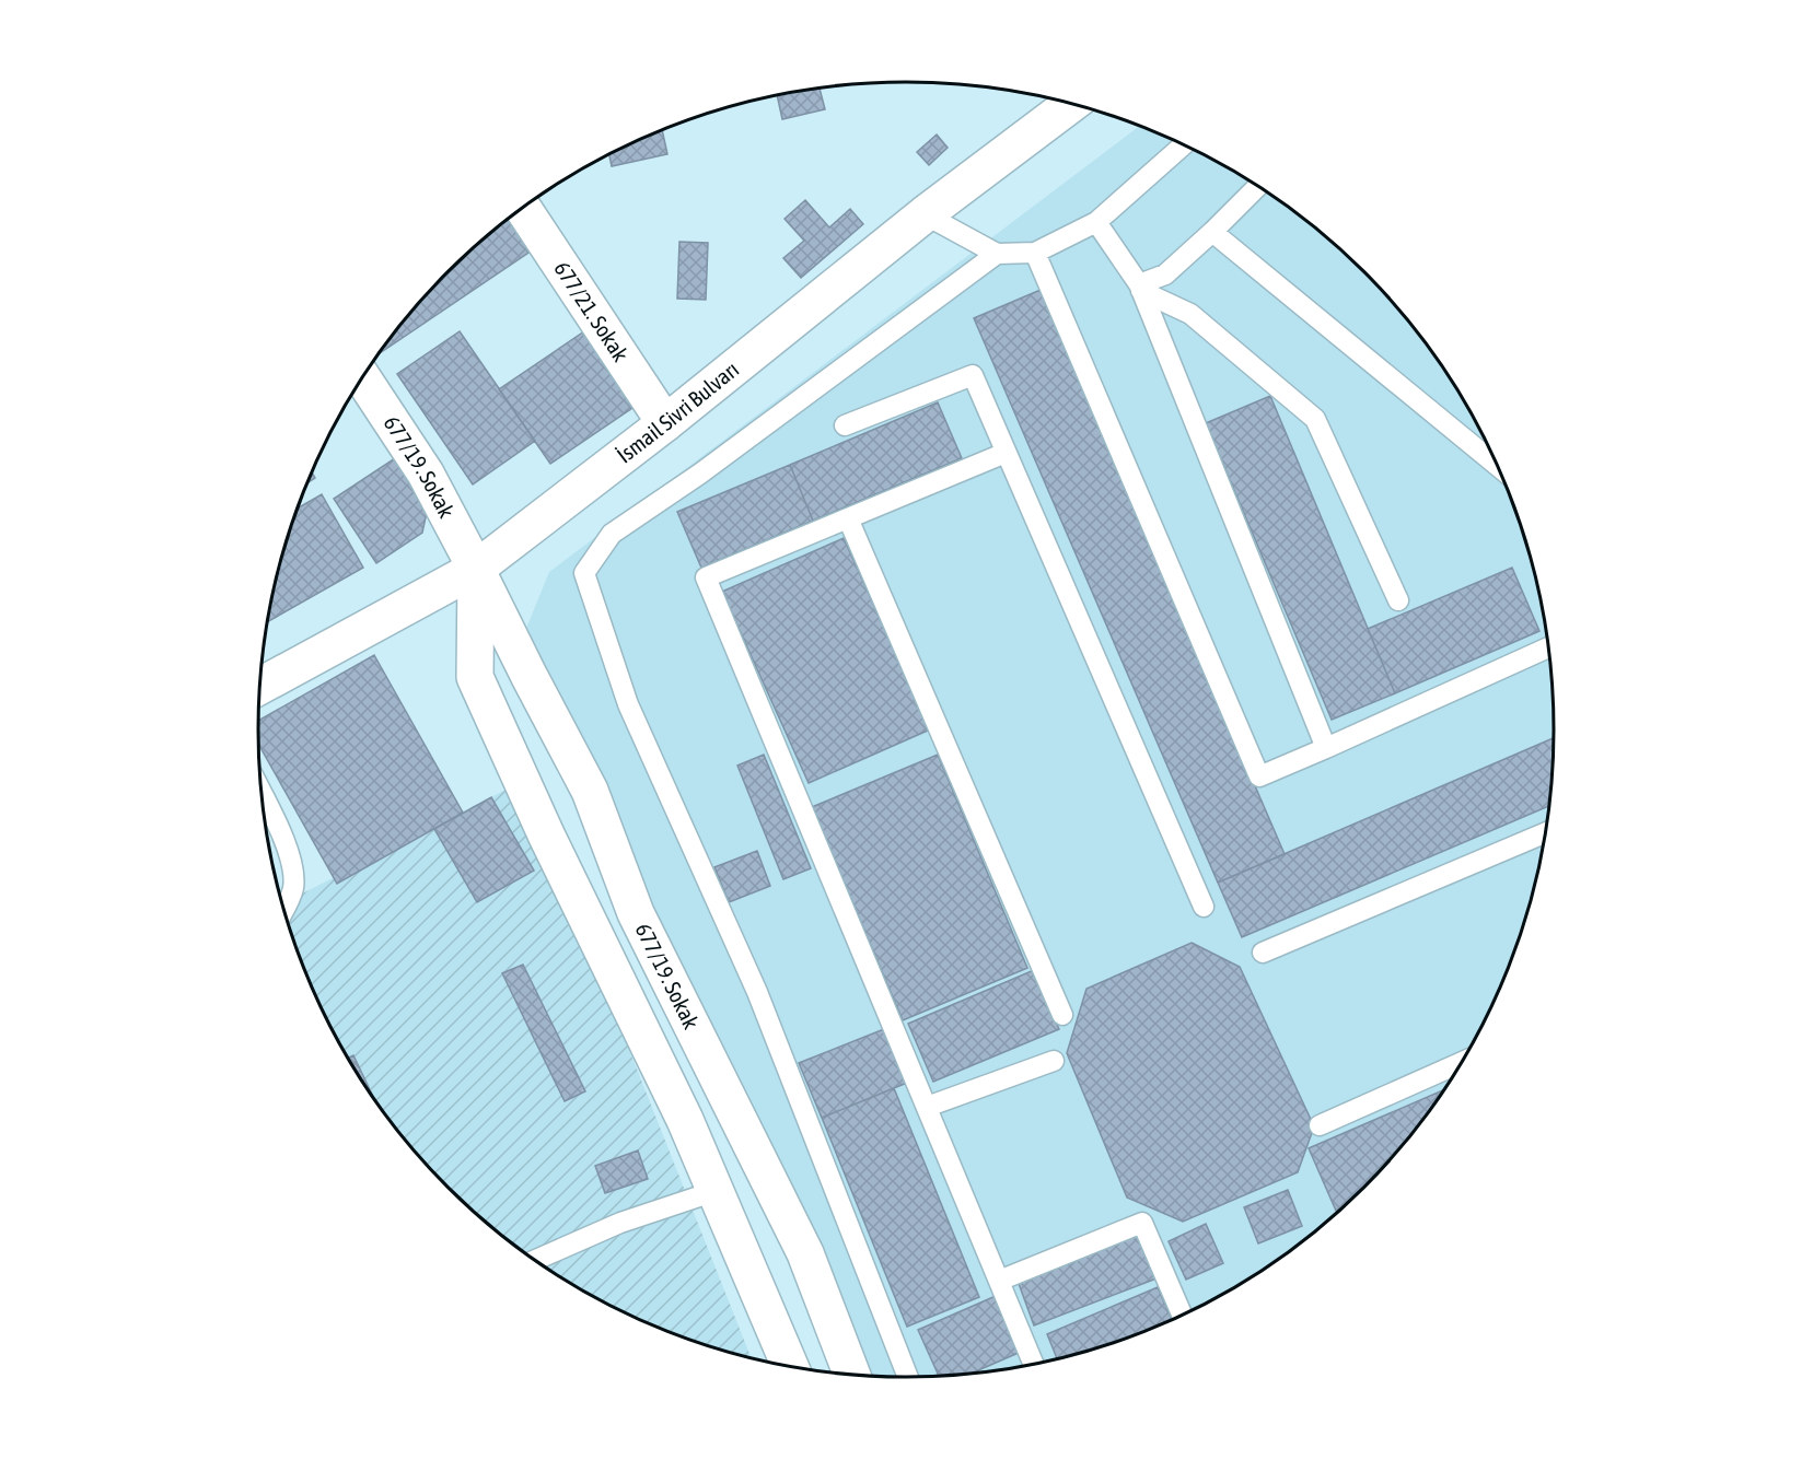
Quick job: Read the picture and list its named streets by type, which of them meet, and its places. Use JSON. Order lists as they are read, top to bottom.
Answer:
{
  "streets": {
    "main road": ["677/21. Sokak", "İsmail Sivri Bulvarı", "677/19. Sokak"]
  },
  "crossings": [
    ["677/21. Sokak", "İsmail Sivri Bulvarı"],
    ["İsmail Sivri Bulvarı", "677/19. Sokak"]
  ]
}
